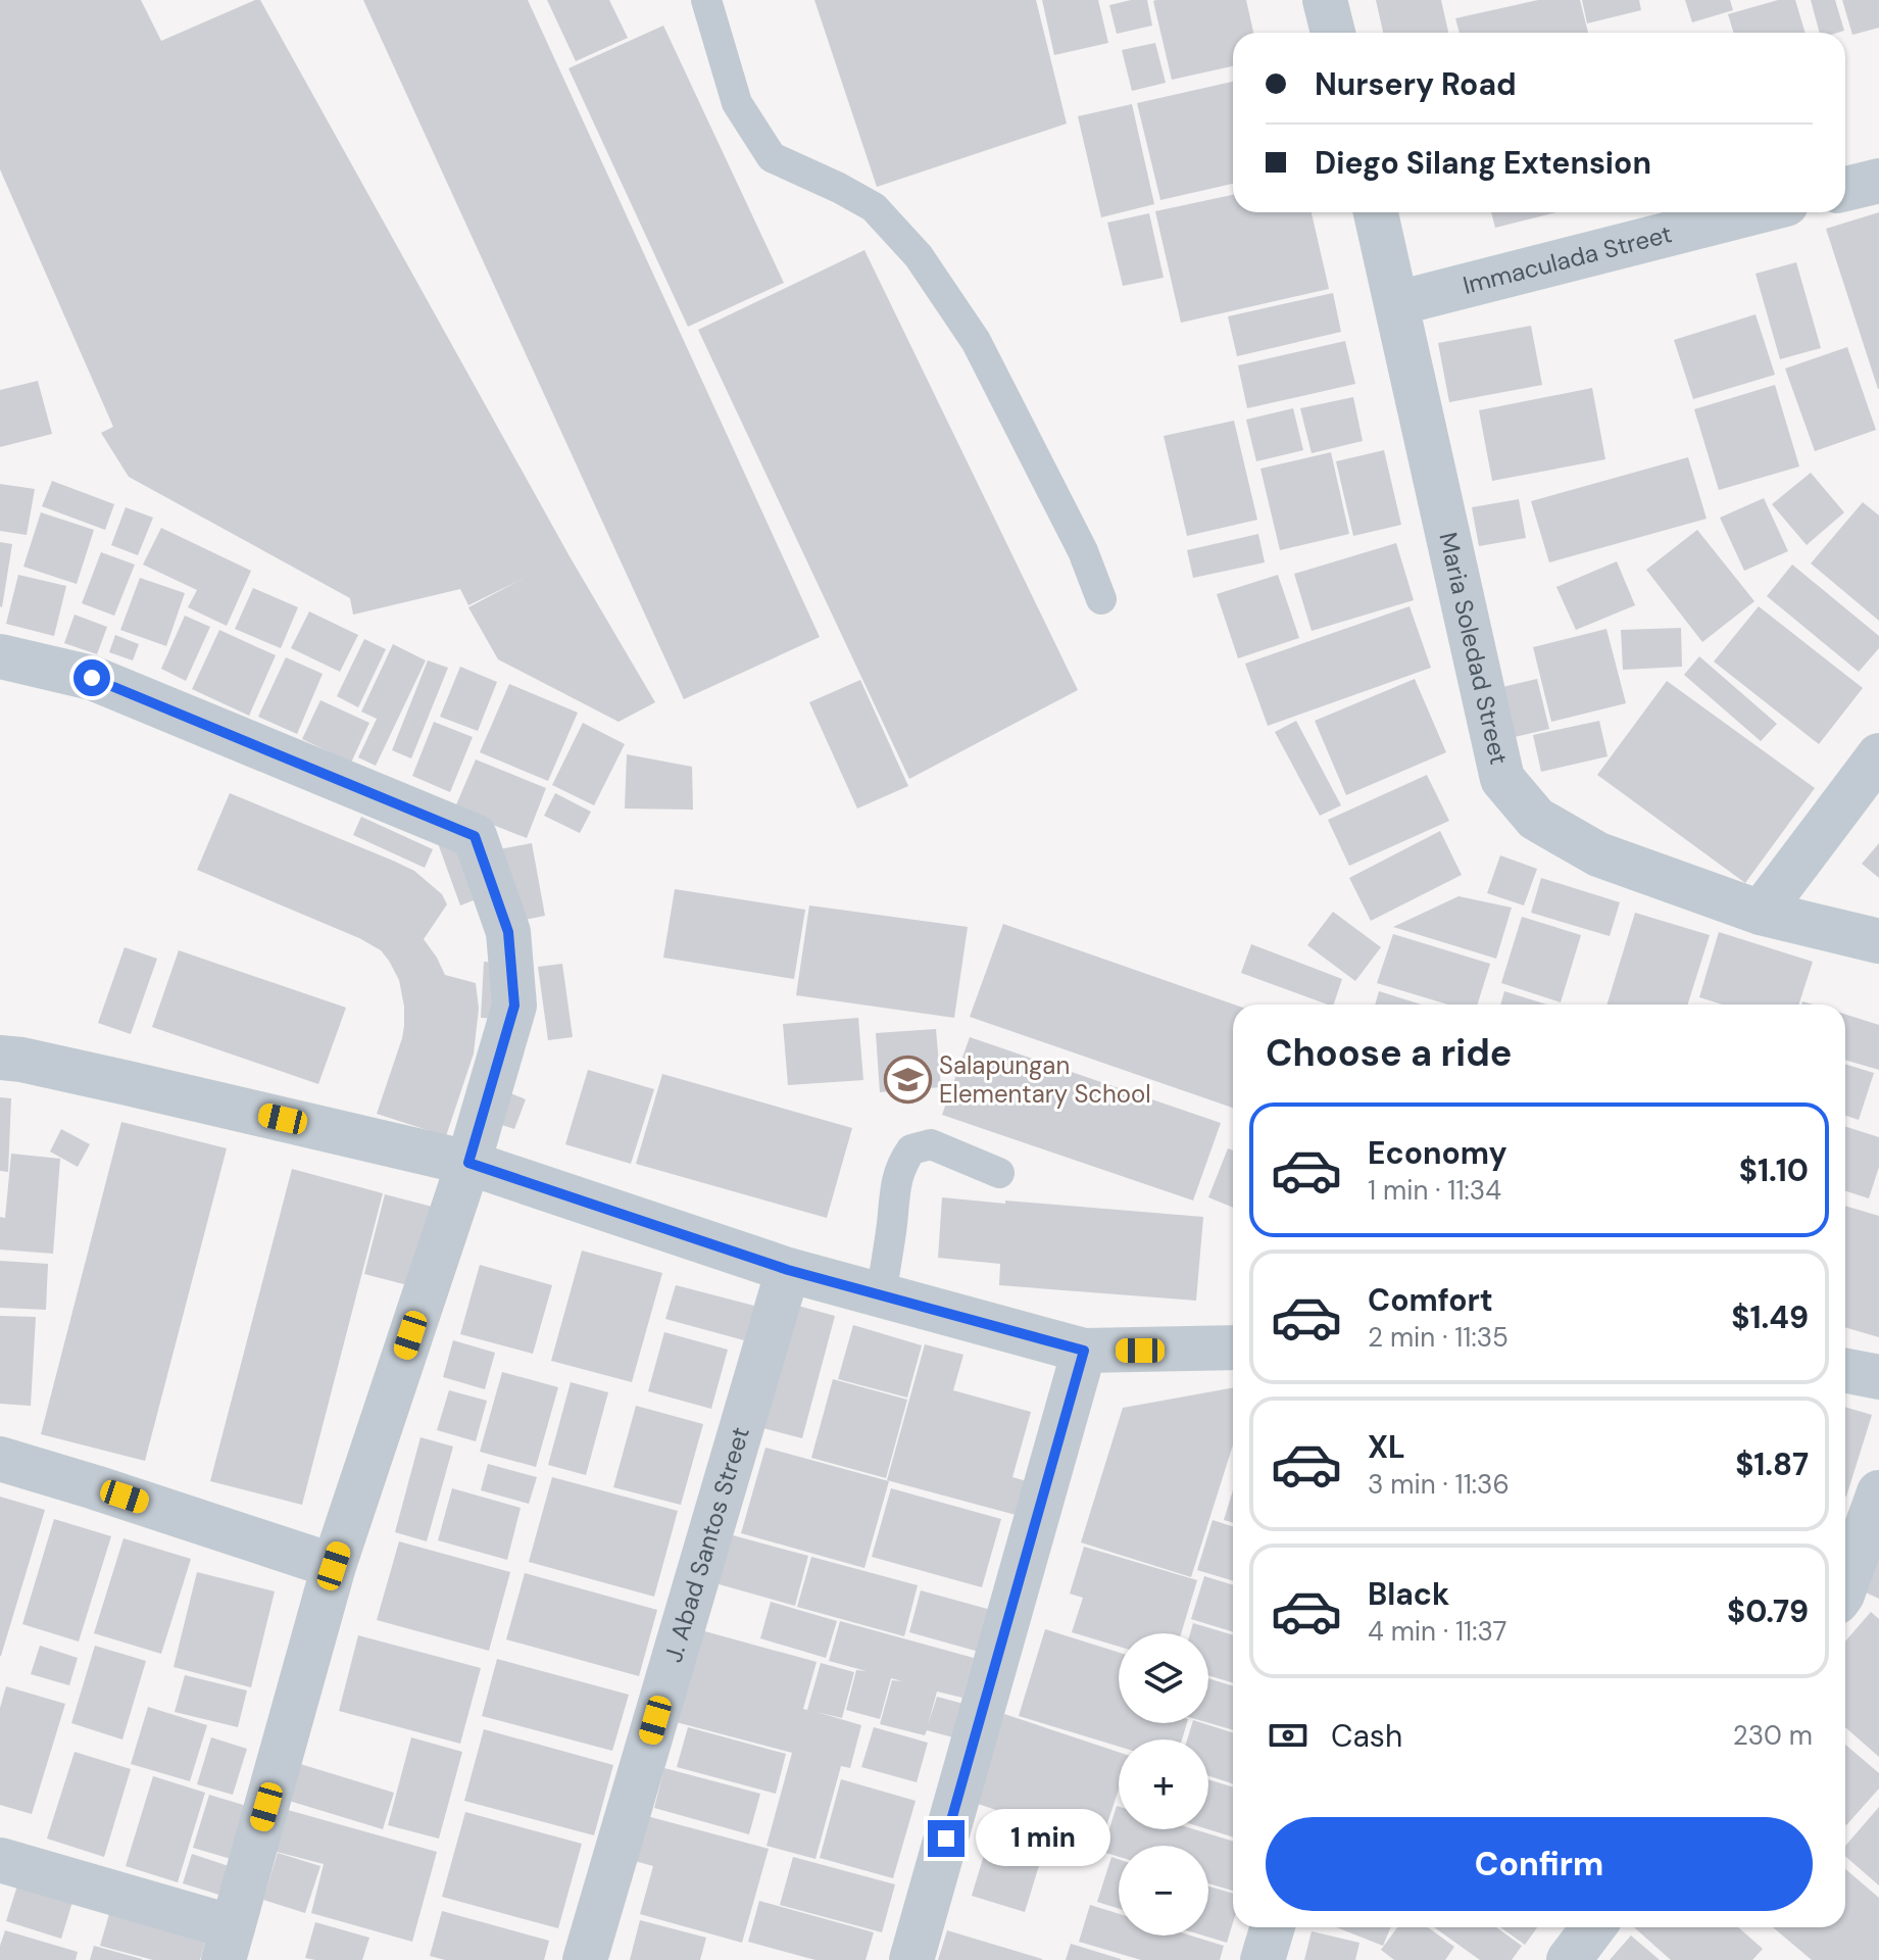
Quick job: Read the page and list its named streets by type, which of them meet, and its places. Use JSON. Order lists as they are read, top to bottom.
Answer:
{
  "streets": {
    "street": ["Immaculada Street", "Maria Soledad Street", "J. Abad Santos Street"]
  },
  "crossings": [
    ["Immaculada Street", "Maria Soledad Street"]
  ],
  "places": {
    "school or university": ["Salapungan Elementary School"]
  },
  "page": {
    "banner": ["Nursery Road", "Diego Silang Extension"],
    "heading": "Choose a ride",
    "list": [
      {
        "name": "Economy",
        "note": "1 min · 11:34",
        "value": "$1.10"
      },
      {
        "name": "Comfort",
        "note": "2 min · 11:35",
        "value": "$1.49"
      },
      {
        "name": "XL",
        "note": "3 min · 11:36",
        "value": "$1.87"
      },
      {
        "name": "Black",
        "note": "4 min · 11:37",
        "value": "$0.79"
      }
    ],
    "map_buttons": ["+", "−"],
    "pay": ["Cash", "230 m"],
    "buttons": "Confirm",
    "bubble": "1 min"
  }
}
